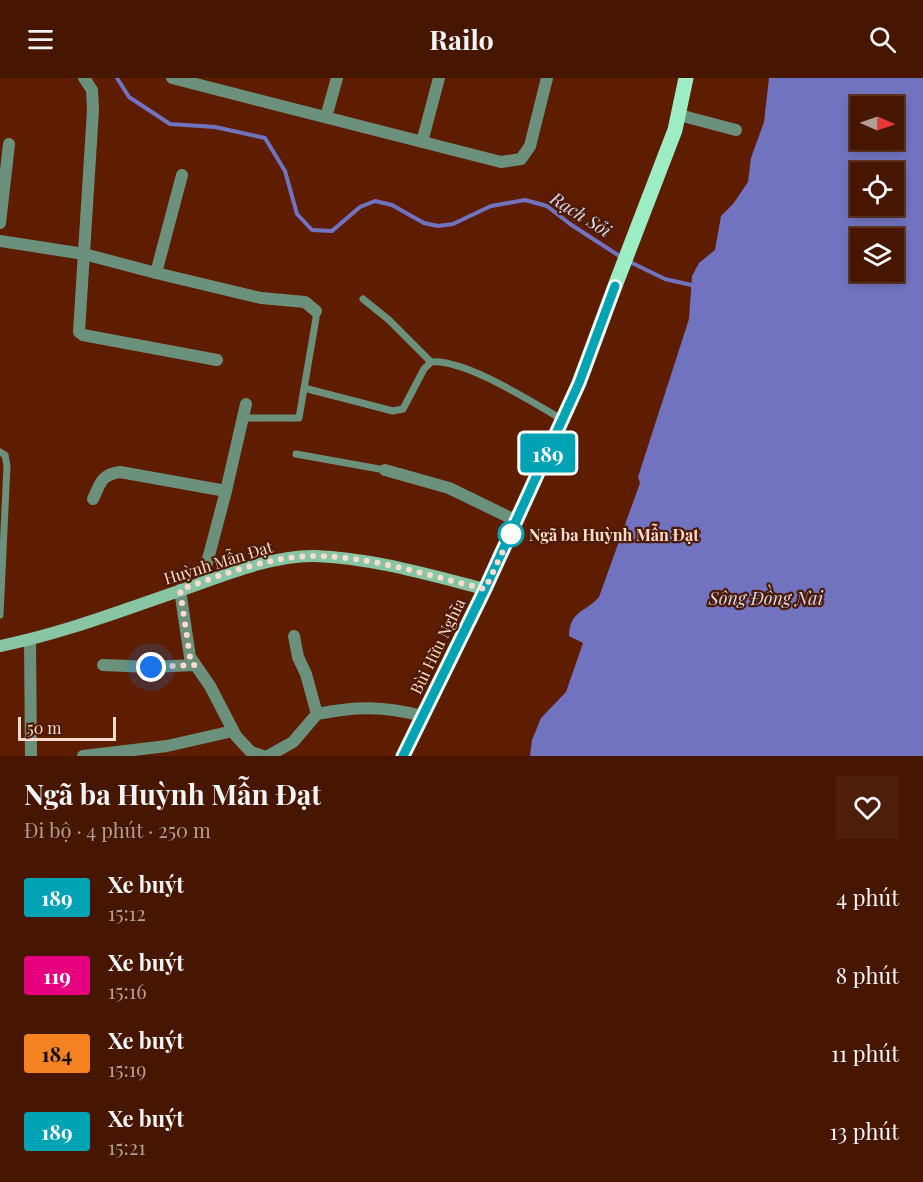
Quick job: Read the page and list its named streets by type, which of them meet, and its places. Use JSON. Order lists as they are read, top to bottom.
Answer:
{
  "streets": {
    "main road": ["Huỳnh Mẫn Đạt", "Bùi Hữu Nghĩa"]
  },
  "crossings": [
    ["Huỳnh Mẫn Đạt", "Bùi Hữu Nghĩa"]
  ],
  "water": ["Rạch Sỏi", "Sông Đồng Nai"],
  "places": ["Ngã ba Huỳnh Mẫn Đạt"],
  "lines": ["bus line 189"],
  "scale_bar": "50 m",
  "north": "right",
  "page": {
    "header": "Railo",
    "on_map": "189",
    "scale": "50 m",
    "heading": ["Ngã ba Huỳnh Mẫn Đạt", "Đi bộ · 4 phút · 250 m"],
    "list": [
      {
        "mark": "189",
        "name": "Xe buýt",
        "note": "15:12",
        "value": "4 phút"
      },
      {
        "mark": "119",
        "name": "Xe buýt",
        "note": "15:16",
        "value": "8 phút"
      },
      {
        "mark": "184",
        "name": "Xe buýt",
        "note": "15:19",
        "value": "11 phút"
      },
      {
        "mark": "189",
        "name": "Xe buýt",
        "note": "15:21",
        "value": "13 phút"
      }
    ]
  }
}
